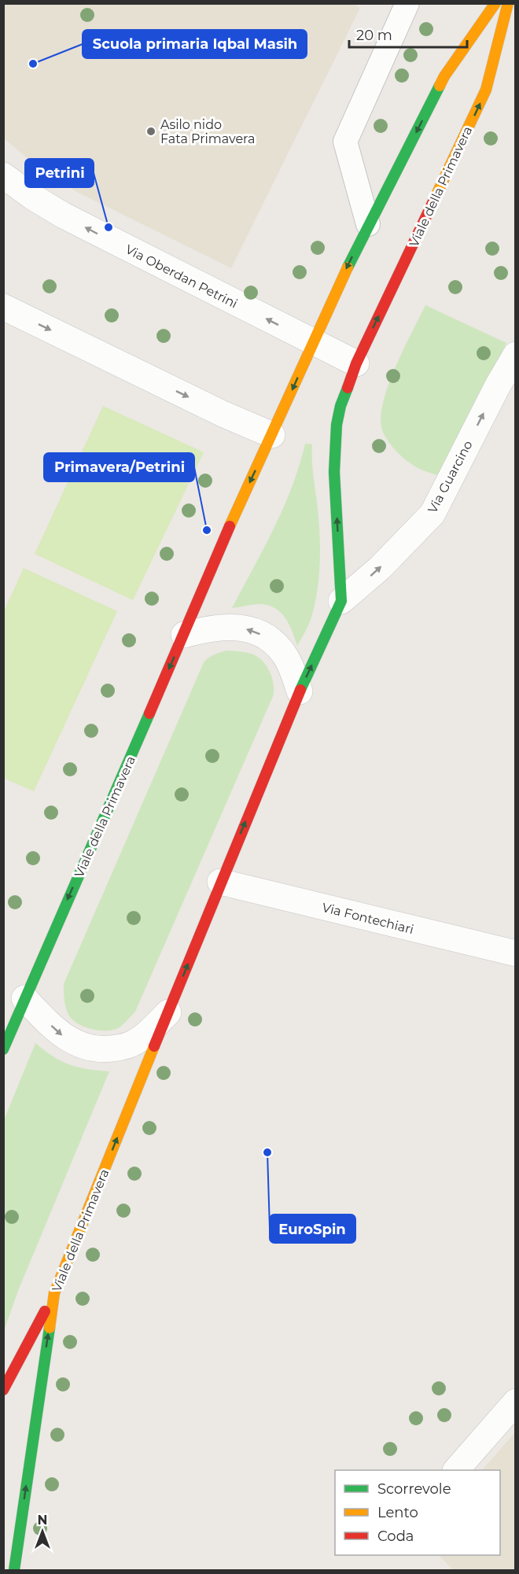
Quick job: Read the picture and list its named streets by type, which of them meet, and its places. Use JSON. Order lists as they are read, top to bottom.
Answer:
{
  "streets": {
    "main road": ["Viale della Primavera"],
    "street": ["Via Oberdan Petrini", "Via Guarcino", "Via Fontechiari"]
  },
  "crossings": [
    ["Viale della Primavera", "Via Oberdan Petrini"],
    ["Viale della Primavera", "Via Guarcino"],
    ["Viale della Primavera", "Via Fontechiari"]
  ],
  "one_way": ["Via Guarcino"],
  "places": [
    "Scuola primaria Iqbal Masih",
    "Asilo nido Fata Primavera",
    "Petrini",
    "Primavera/Petrini",
    "EuroSpin"
  ],
  "legend": ["Scorrevole", "Lento", "Coda"],
  "scale_bar": "20 m",
  "north": "top"
}
